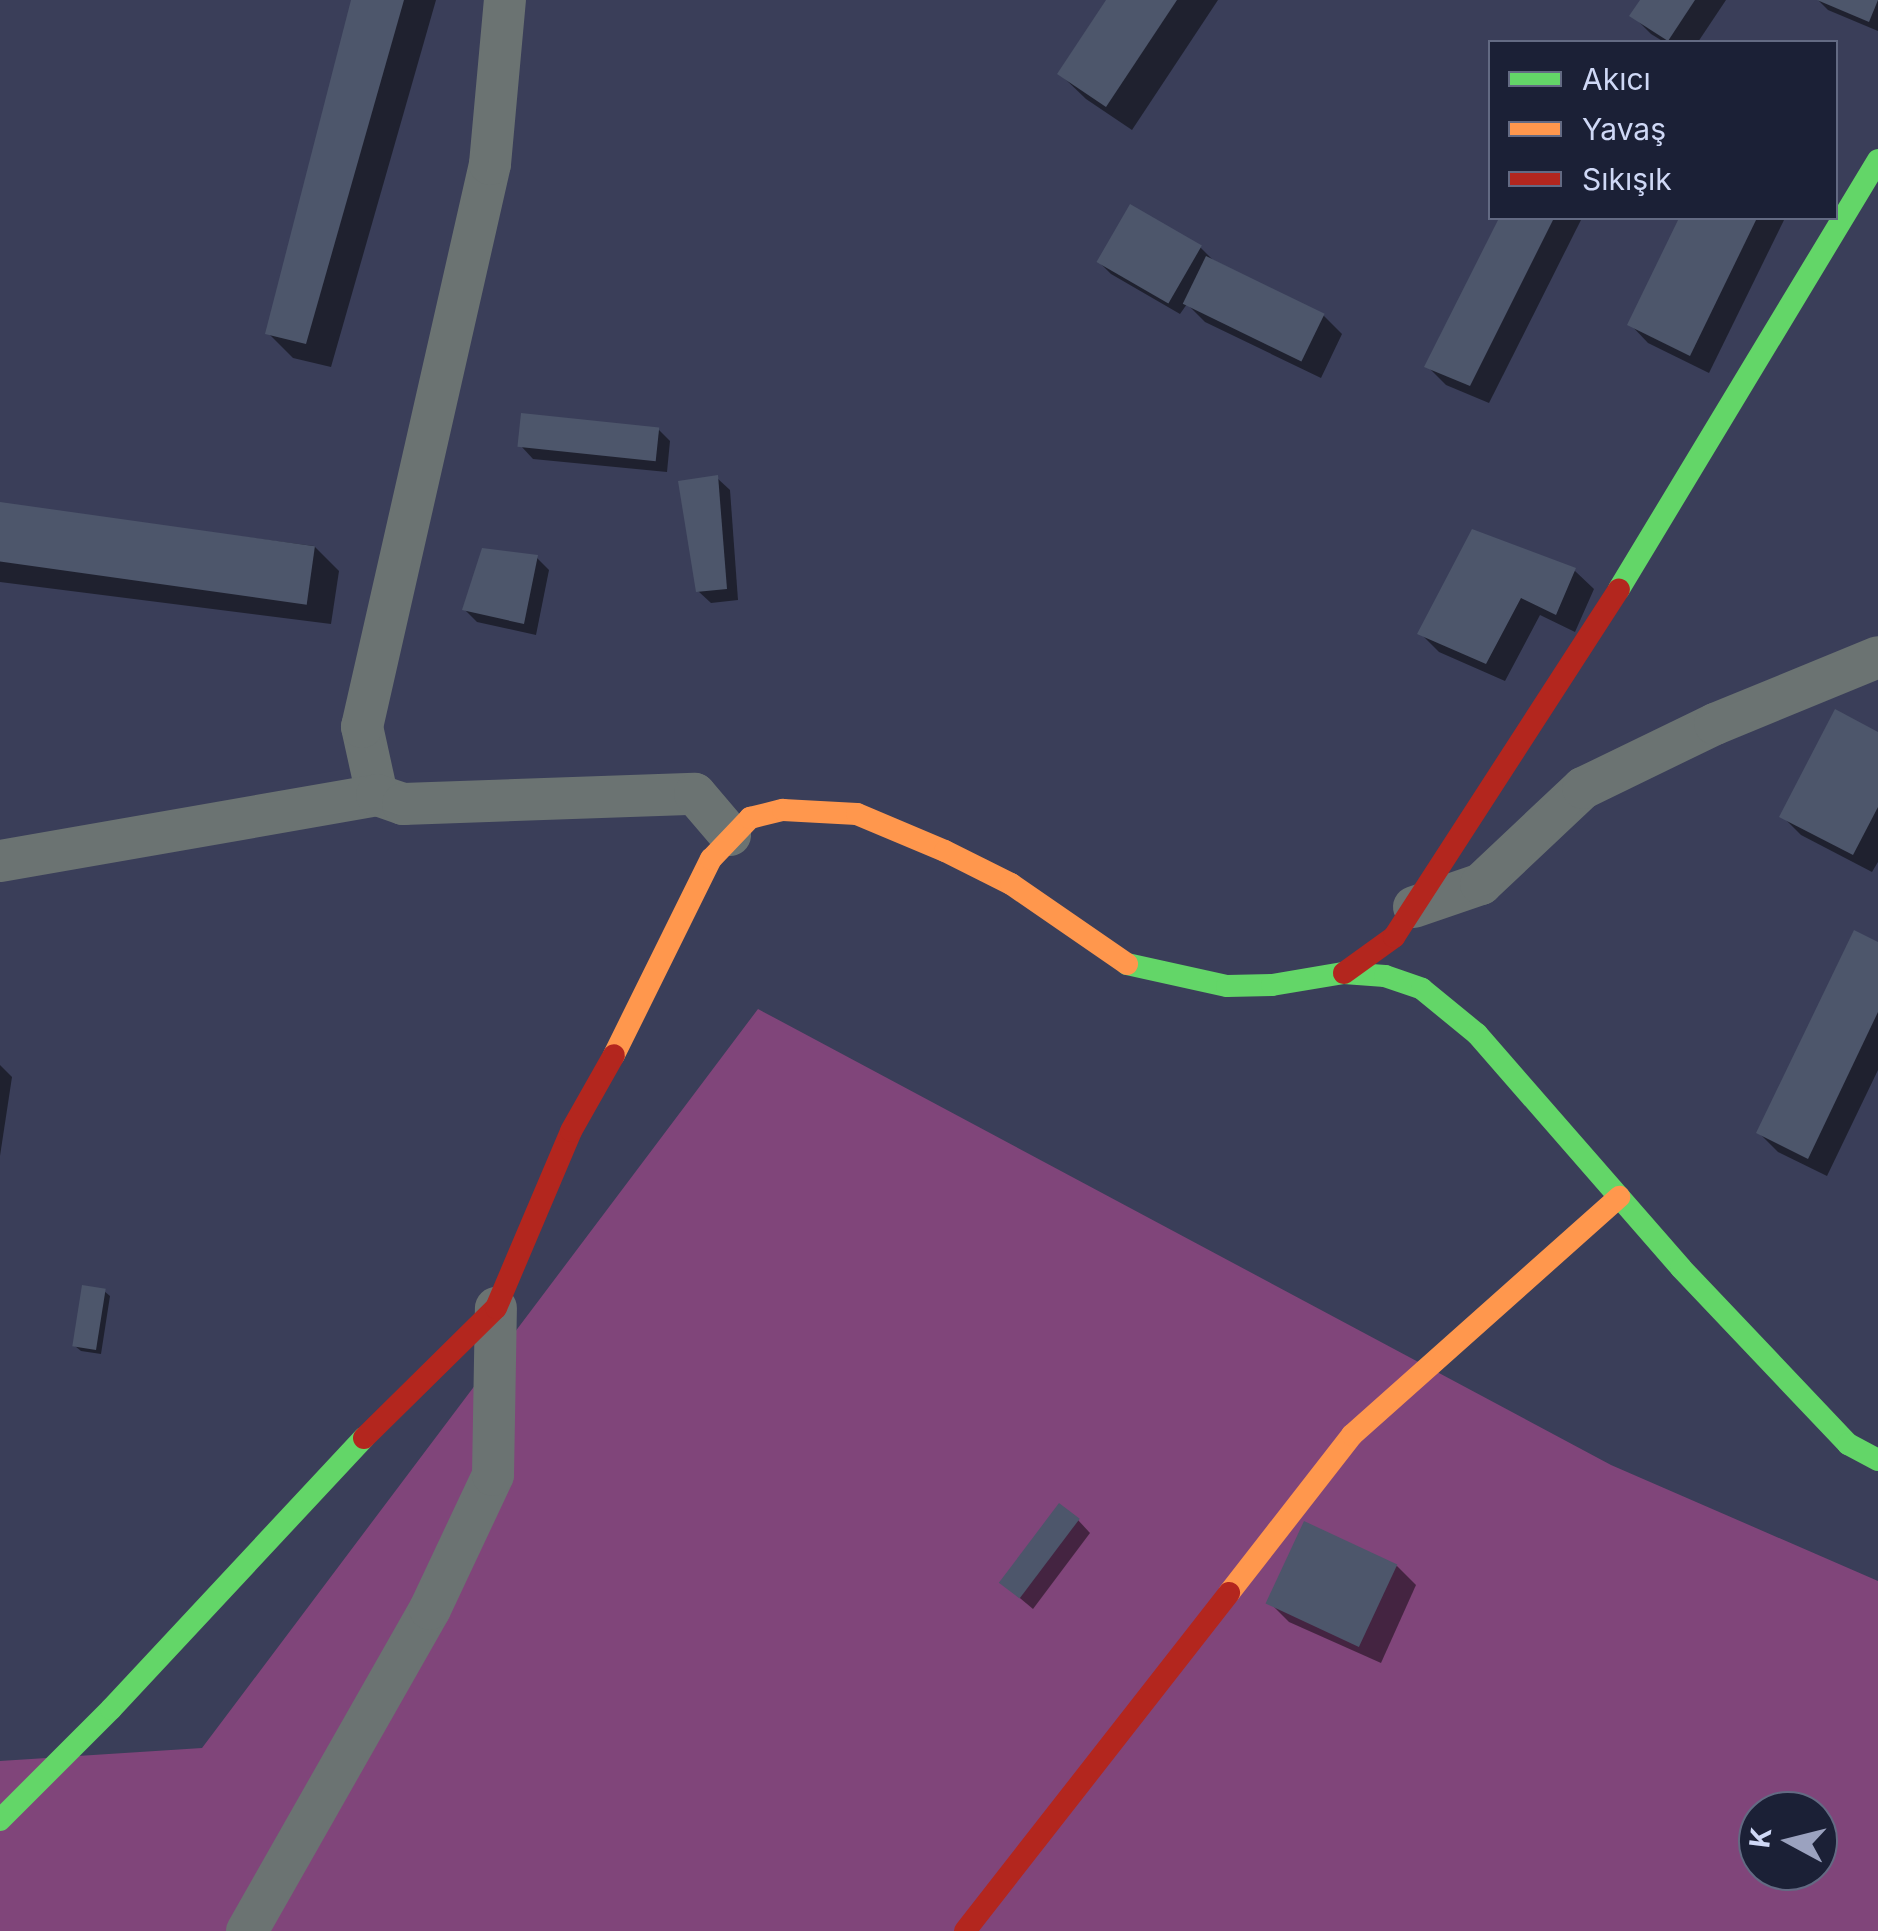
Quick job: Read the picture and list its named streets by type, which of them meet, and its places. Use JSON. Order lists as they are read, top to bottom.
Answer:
{
  "legend": ["Akıcı", "Yavaş", "Sıkışık"],
  "north": "left"
}
